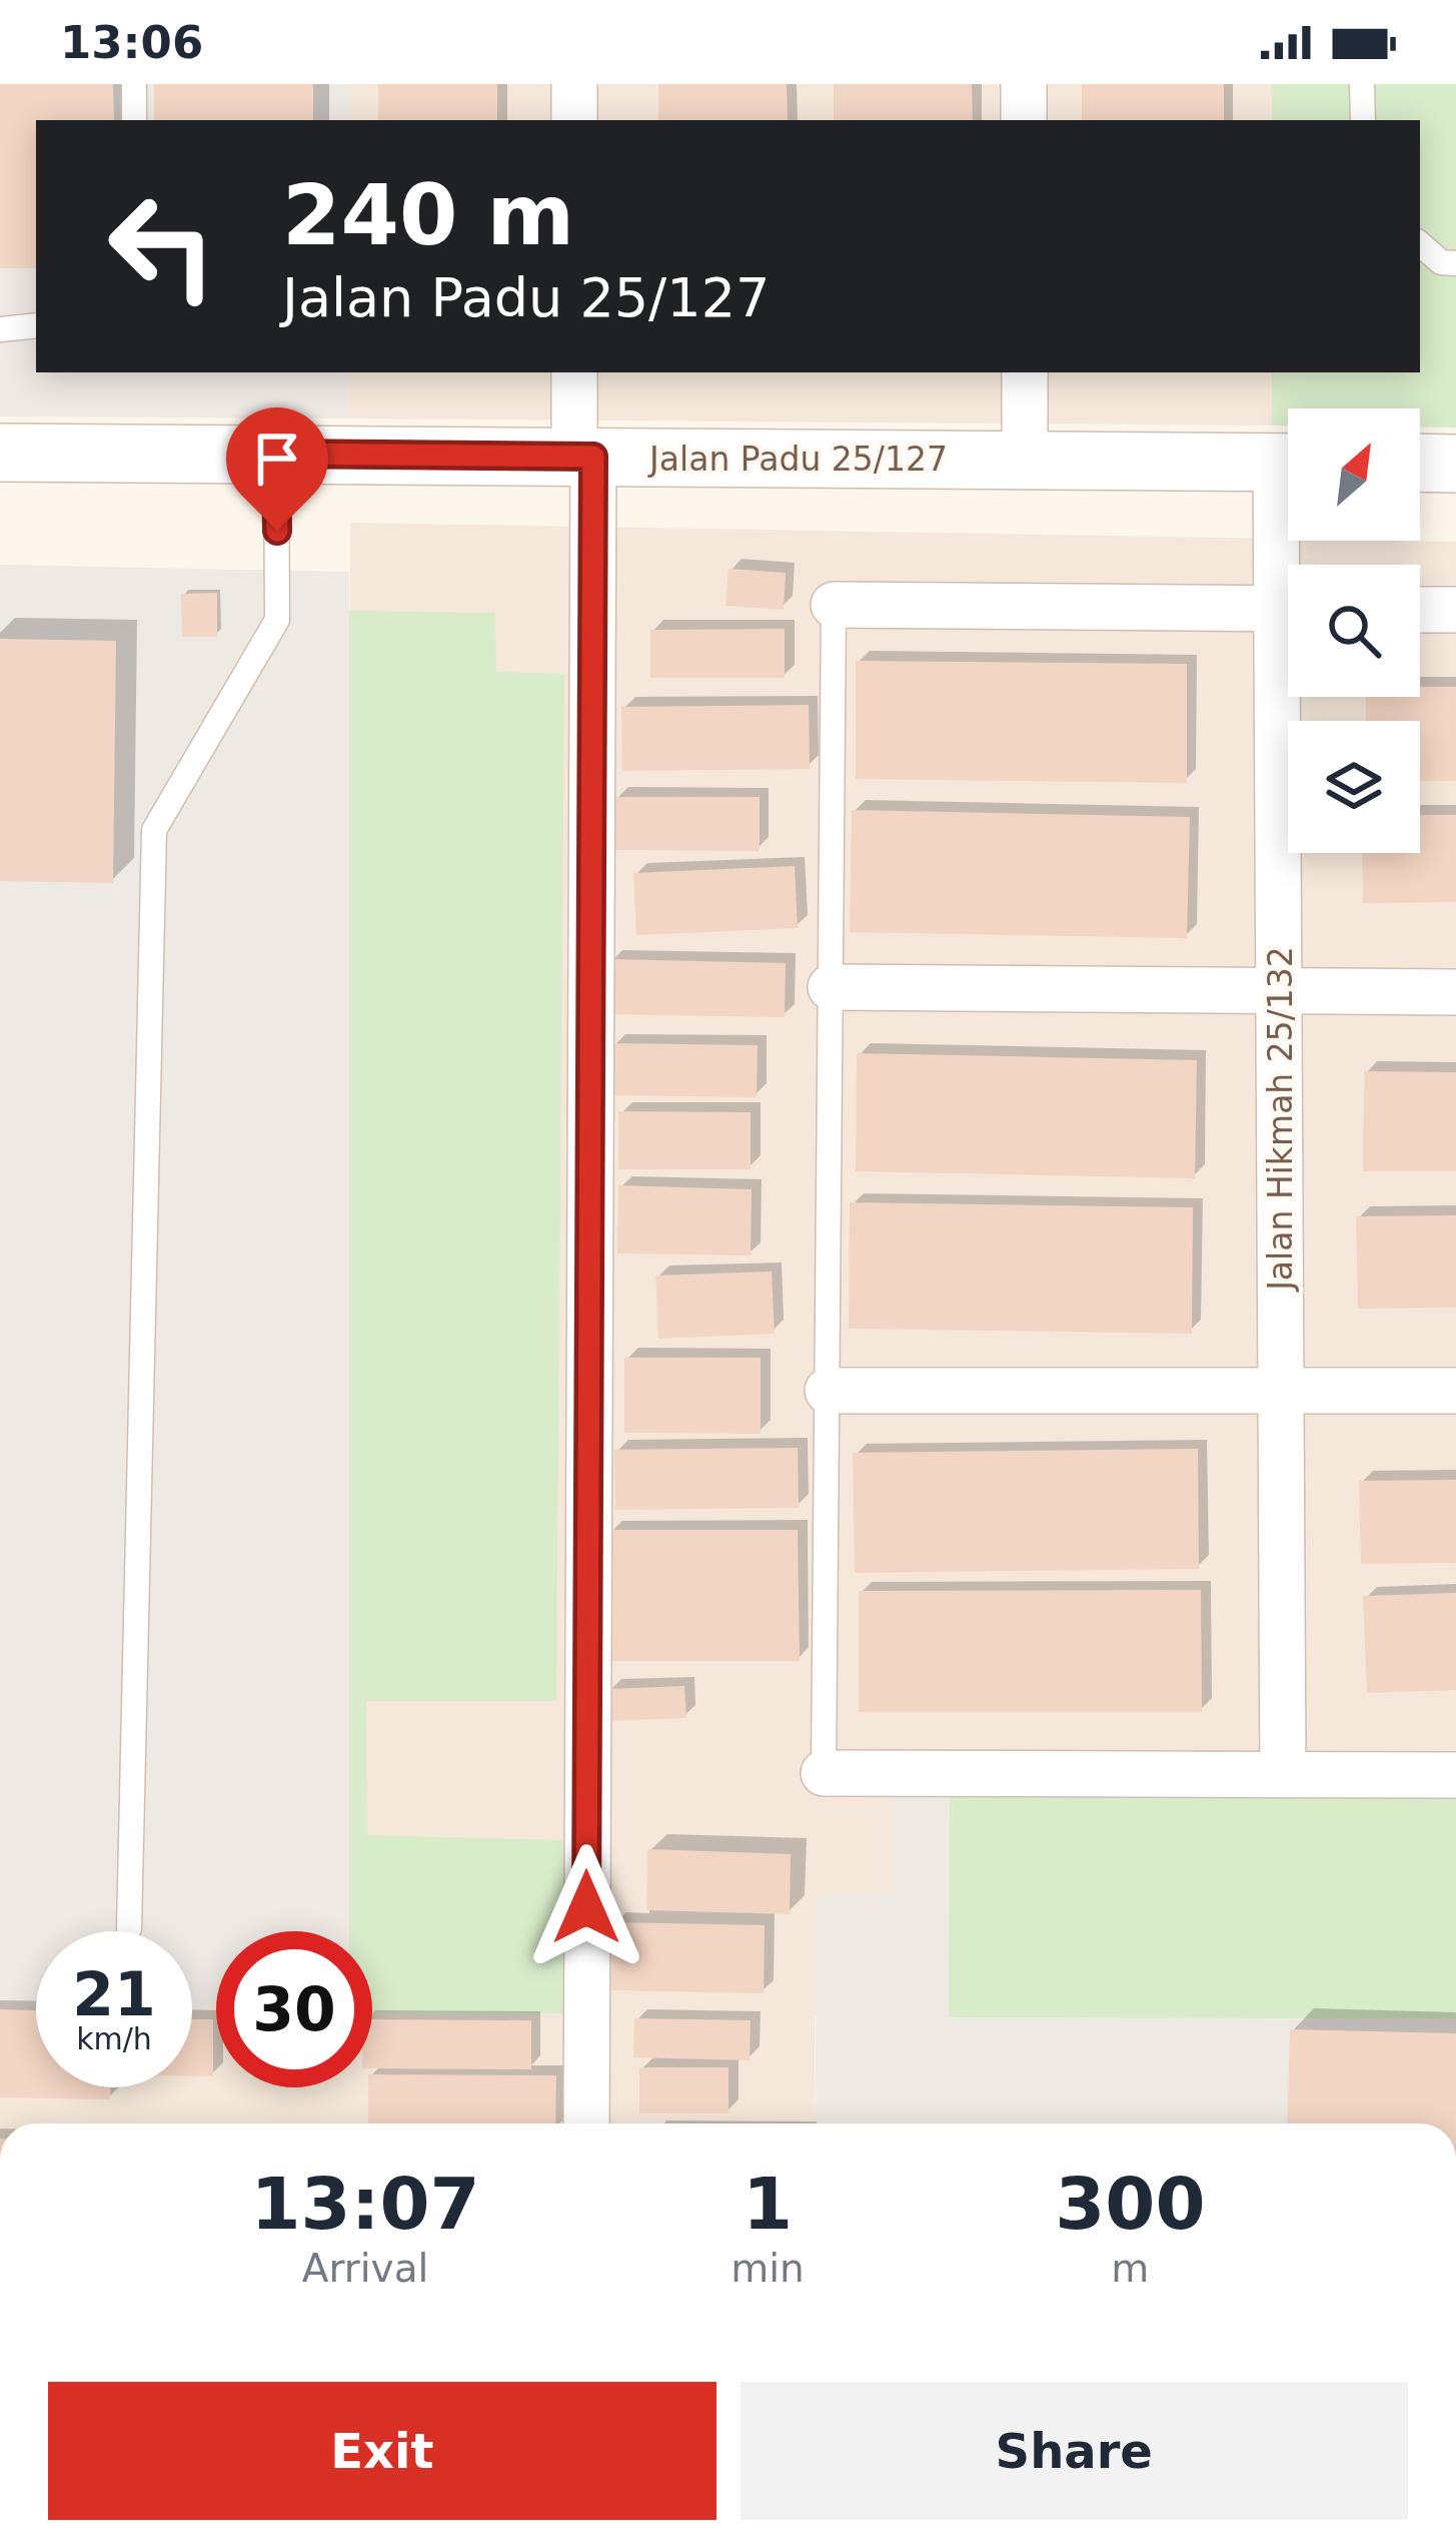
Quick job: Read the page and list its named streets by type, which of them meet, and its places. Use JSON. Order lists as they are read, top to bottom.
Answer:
{
  "streets": {
    "street": ["Jalan Padu 25/127", "Jalan Hikmah 25/132"]
  },
  "north": "top right",
  "page": {
    "status": "13:06",
    "turn": ["240 m", "Jalan Padu 25/127"],
    "speed": "21 km/h",
    "limit": "30",
    "eta": [
      "13:07",
      "Arrival",
      "1",
      "min",
      "300",
      "m"
    ],
    "buttons": ["Exit", "Share"]
  }
}
